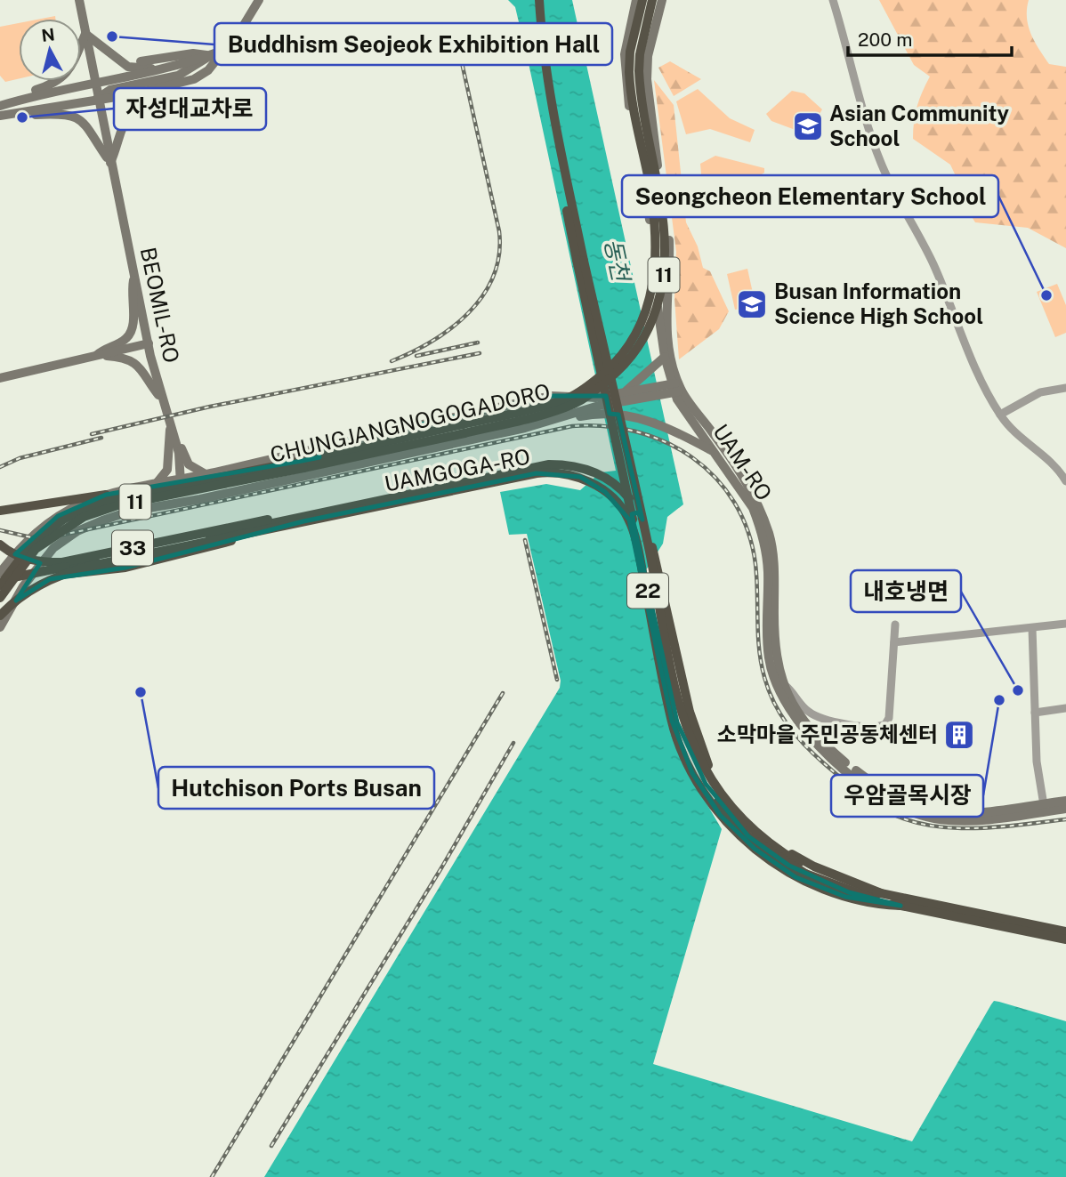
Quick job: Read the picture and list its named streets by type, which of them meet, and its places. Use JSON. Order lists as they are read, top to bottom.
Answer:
{
  "streets": {
    "highway": [
      "11",
      "CHUNGJANGNOGOGADORO",
      "UAMGOGA-RO",
      "33",
      "22"
    ],
    "main road": ["BEOMIL-RO", "UAM-RO"]
  },
  "crossings": [
    ["CHUNGJANGNOGOGADORO", "UAMGOGA-RO"],
    ["UAMGOGA-RO", "33"],
    ["UAMGOGA-RO", "22"]
  ],
  "water": ["동천"],
  "places": {
    "other": [
      "Buddhism Seojeok Exhibition Hall",
      "자성대교차로",
      "Seongcheon Elementary School",
      "내호냉면",
      "Hutchison Ports Busan",
      "우암골목시장"
    ],
    "school or university": ["Asian Community School", "Busan Information Science High School"],
    "building": ["소막마을 주민공동체센터"]
  },
  "scale_bar": "200 m",
  "north": "top"
}
